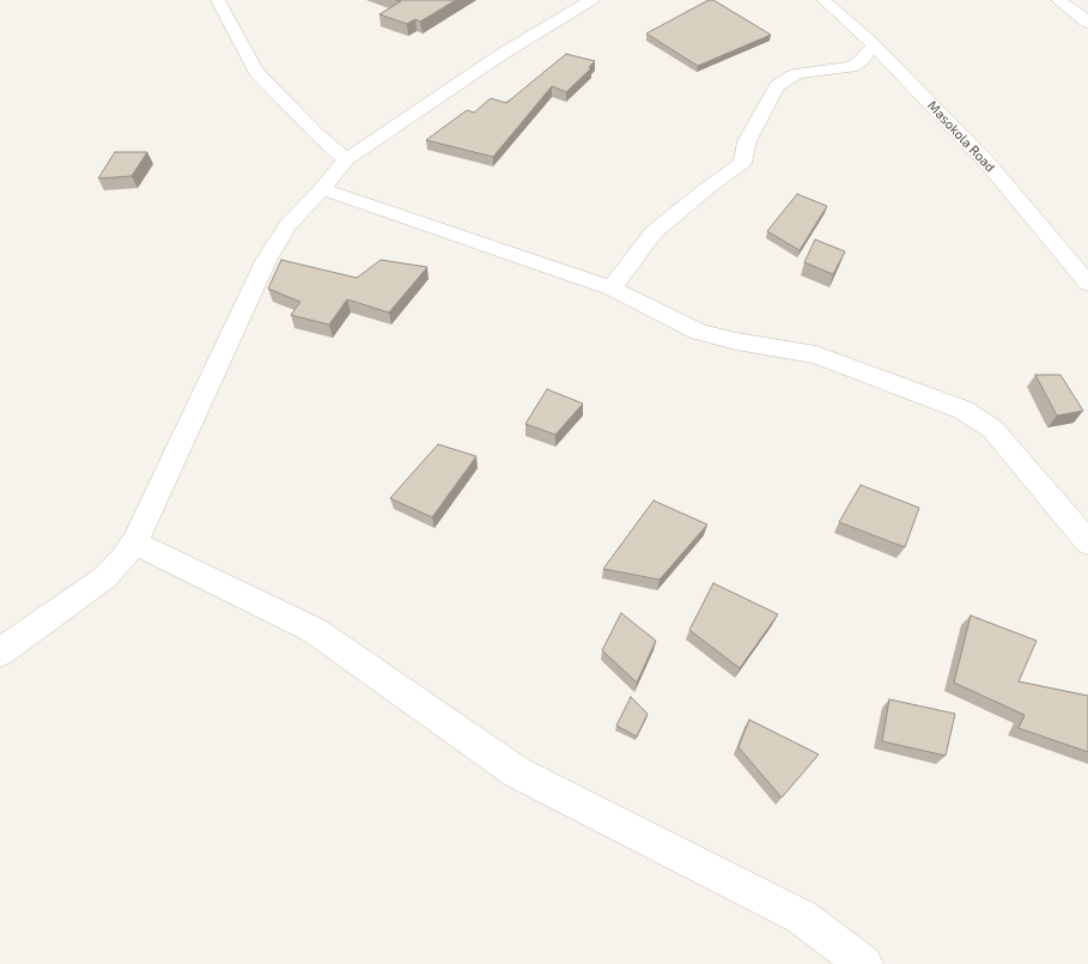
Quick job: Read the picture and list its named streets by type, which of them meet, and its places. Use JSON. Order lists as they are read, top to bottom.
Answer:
{
  "streets": {
    "street": ["Masokola Road"]
  }
}
